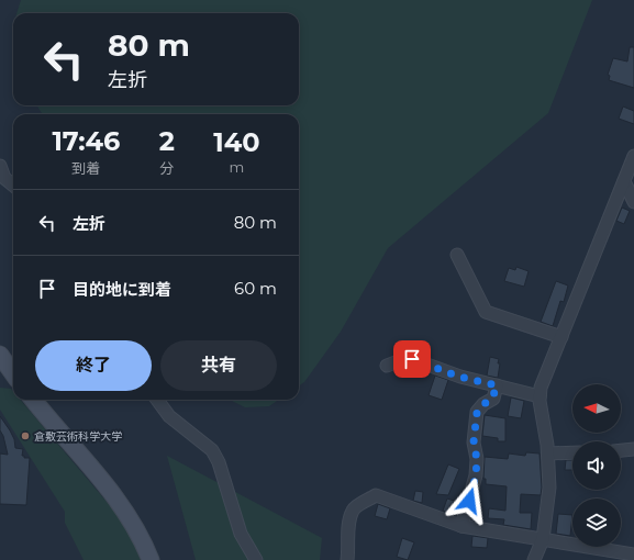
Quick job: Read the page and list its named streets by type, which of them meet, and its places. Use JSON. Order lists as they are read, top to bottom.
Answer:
{
  "places": ["倉敷芸術科学大学"],
  "north": "left",
  "page": {
    "turn": ["80 m", "左折"],
    "eta": [
      "17:46",
      "到着",
      "2",
      "分",
      "140",
      "m"
    ],
    "list": [
      {
        "name": "左折",
        "value": "80 m"
      },
      {
        "name": "目的地に到着",
        "value": "60 m"
      }
    ],
    "buttons": ["終了", "共有"]
  }
}
